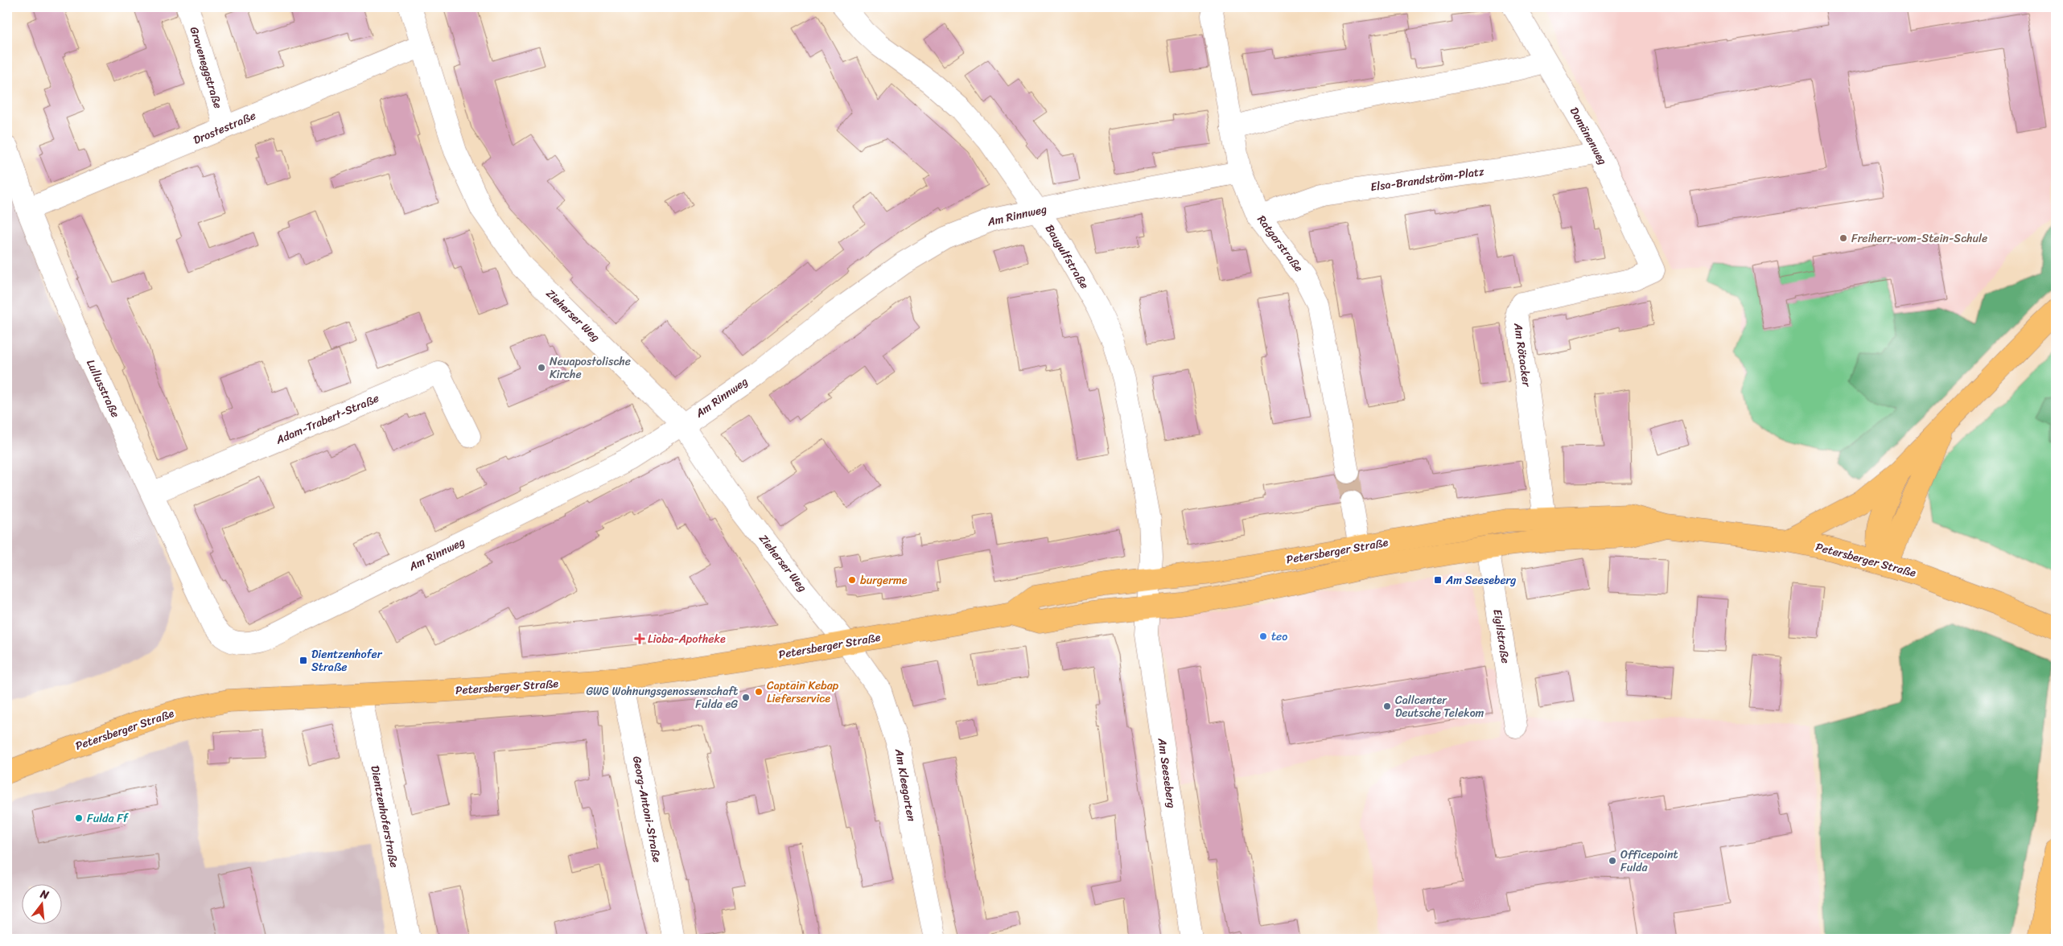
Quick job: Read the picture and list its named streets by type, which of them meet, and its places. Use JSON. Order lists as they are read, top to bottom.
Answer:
{
  "streets": {
    "main road": ["Petersberger Straße"],
    "street": [
      "Graveneggstraße",
      "Drostestraße",
      "Domänenweg",
      "Elsa-Brandström-Platz",
      "Am Rinnweg",
      "Ratgarstraße",
      "Baugulfstraße",
      "Zieherser Weg",
      "Am Rötacker",
      "Lullusstraße",
      "Adam-Trabert-Straße",
      "Eigilstraße",
      "Am Seeseberg",
      "Am Kleegarten",
      "Georg-Antoni-Straße",
      "Dientzenhoferstraße"
    ]
  },
  "crossings": [
    ["Graveneggstraße", "Drostestraße"],
    ["Drostestraße", "Zieherser Weg"],
    ["Drostestraße", "Lullusstraße"],
    ["Domänenweg", "Elsa-Brandström-Platz"],
    ["Domänenweg", "Am Rötacker"],
    ["Elsa-Brandström-Platz", "Ratgarstraße"],
    ["Am Rinnweg", "Ratgarstraße"],
    ["Am Rinnweg", "Baugulfstraße"],
    ["Am Rinnweg", "Zieherser Weg"],
    ["Am Rinnweg", "Lullusstraße"],
    ["Baugulfstraße", "Petersberger Straße"],
    ["Baugulfstraße", "Am Seeseberg"],
    ["Zieherser Weg", "Petersberger Straße"],
    ["Zieherser Weg", "Am Kleegarten"],
    ["Am Rötacker", "Petersberger Straße"],
    ["Lullusstraße", "Adam-Trabert-Straße"],
    ["Petersberger Straße", "Eigilstraße"],
    ["Petersberger Straße", "Am Seeseberg"],
    ["Petersberger Straße", "Am Kleegarten"],
    ["Petersberger Straße", "Georg-Antoni-Straße"],
    ["Petersberger Straße", "Dientzenhoferstraße"]
  ],
  "places": {
    "other": [
      "Freiherr-vom-Stein-Schule",
      "Neuapostolische Kirche",
      "burgerme",
      "teo",
      "Captain Kebap Lieferservice",
      "GWG Wohnungsgenossenschaft Fulda eG",
      "Callcenter Deutsche Telekom",
      "Fulda Ff",
      "Officepoint Fulda"
    ],
    "transit": ["Am Seeseberg", "Dientzenhofer Straße"],
    "health": ["Lioba-Apotheke"]
  },
  "north": "top"
}
